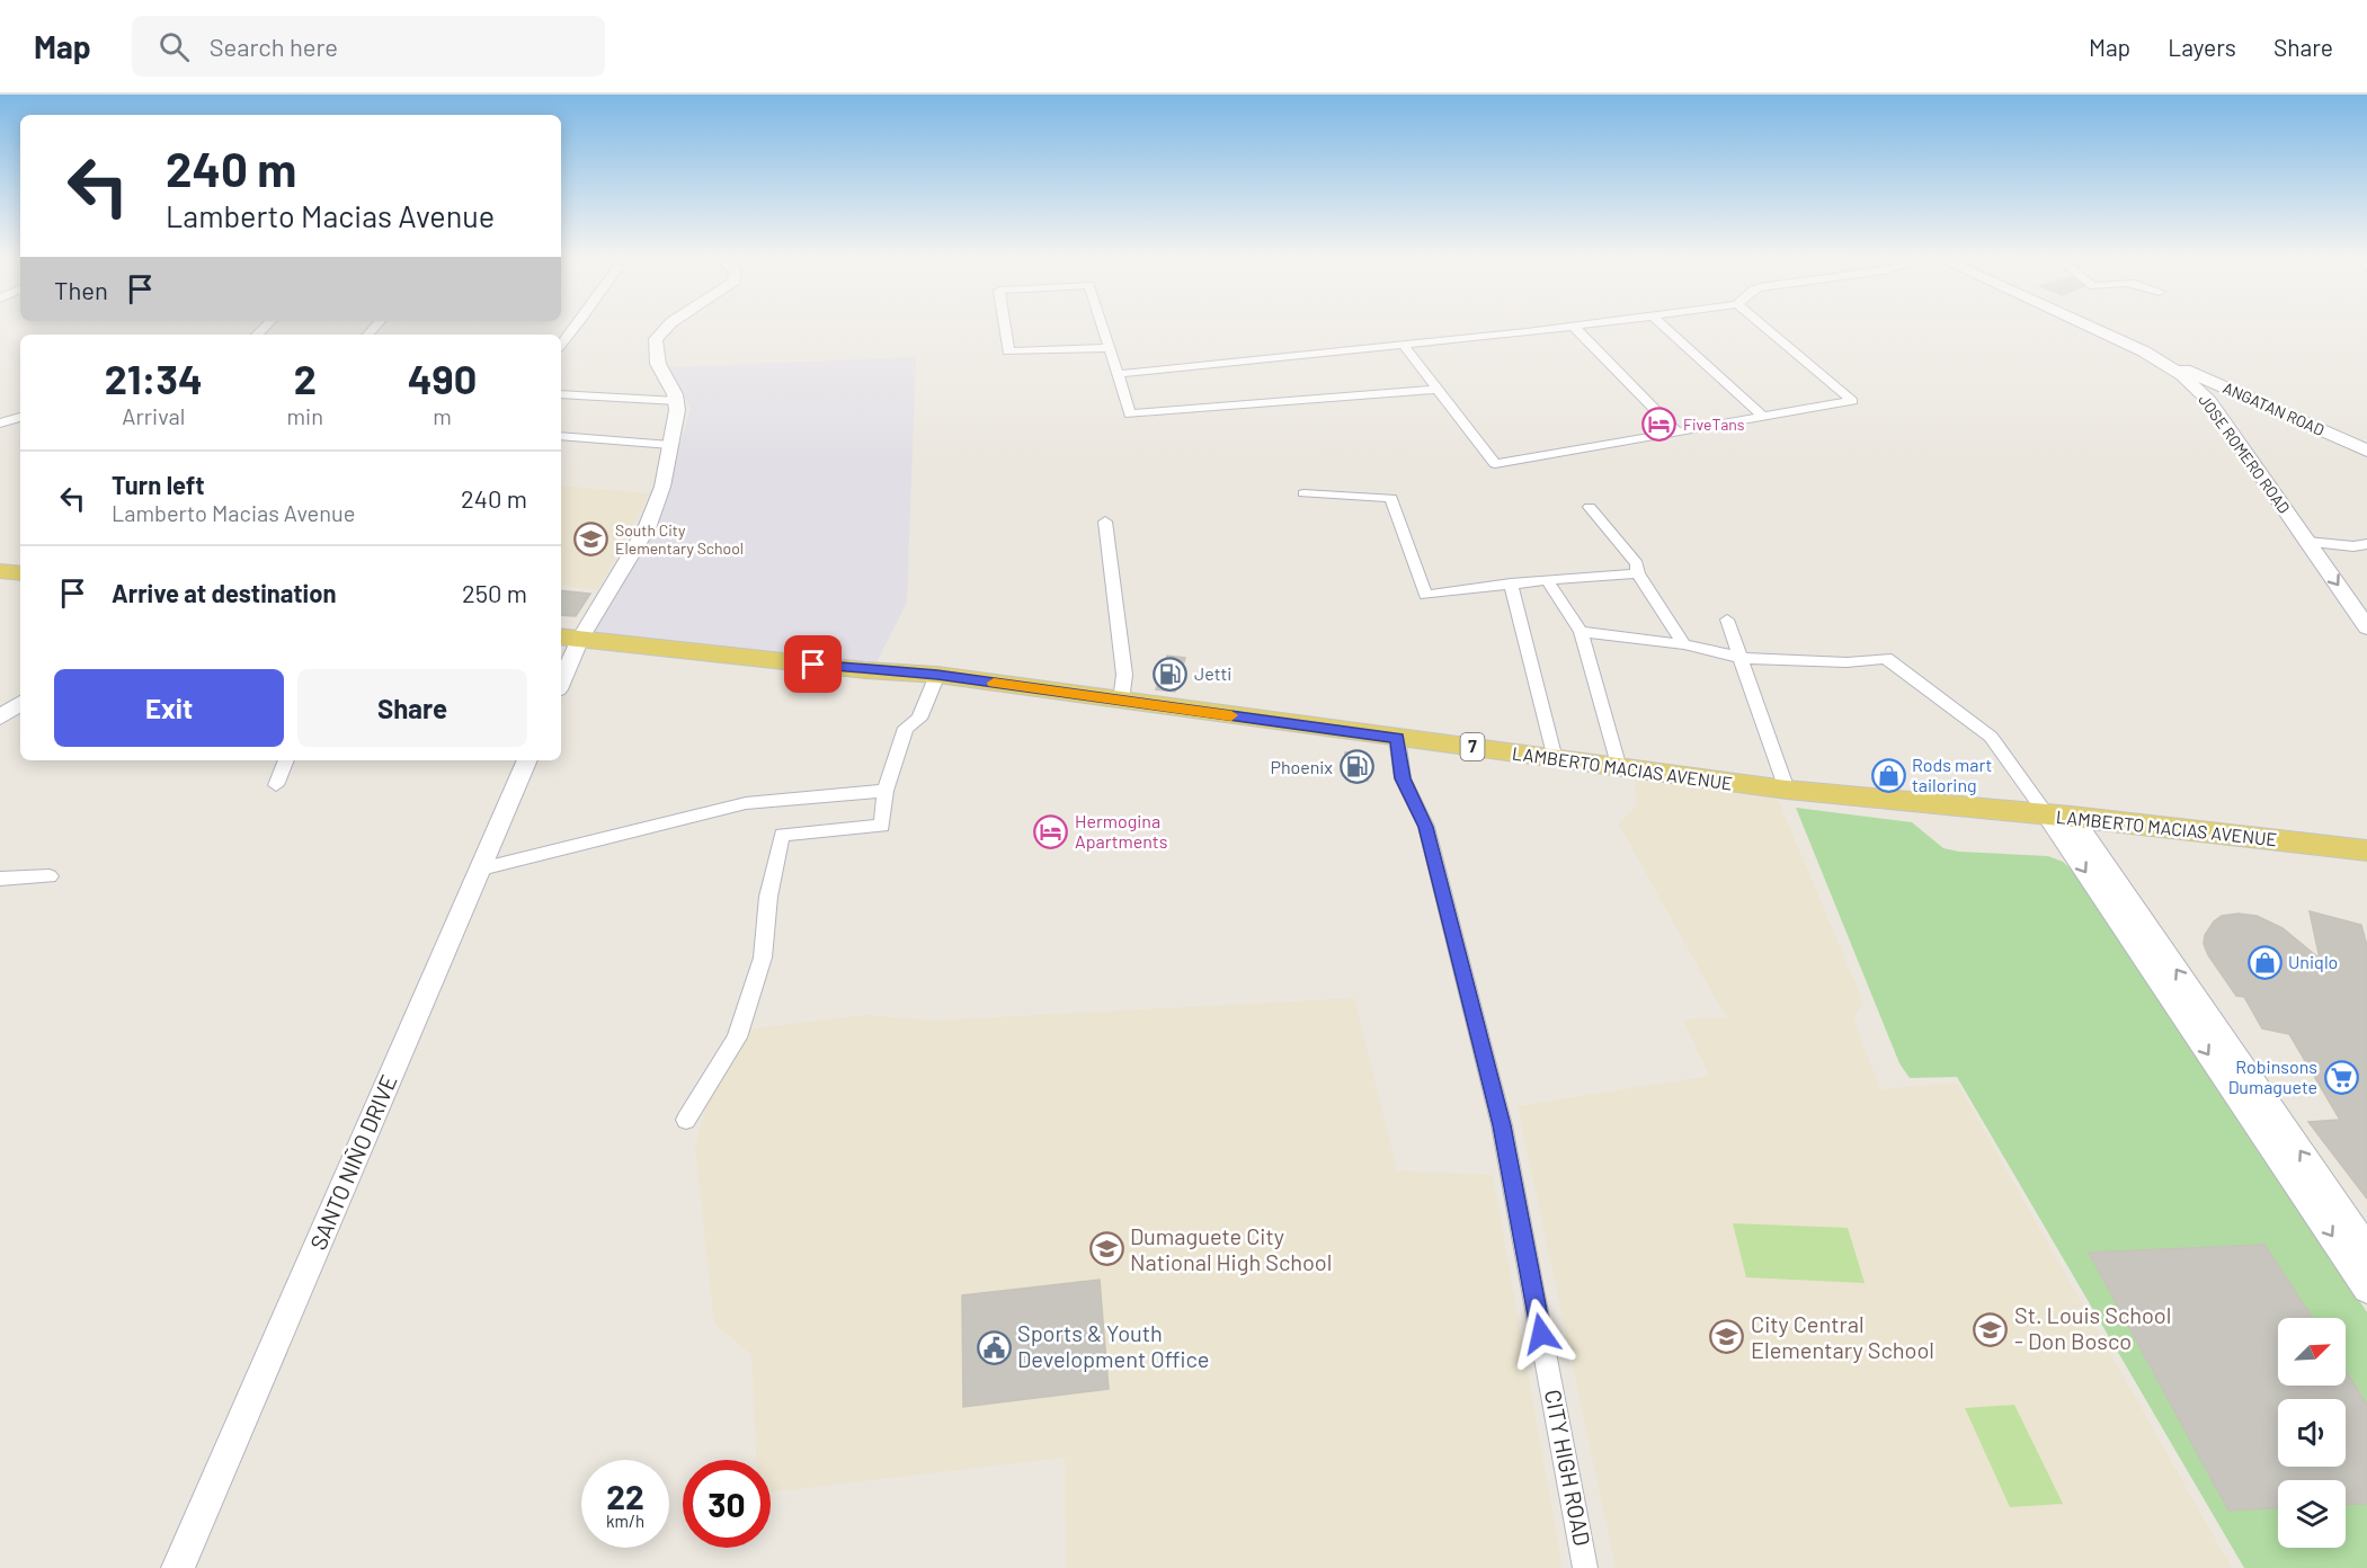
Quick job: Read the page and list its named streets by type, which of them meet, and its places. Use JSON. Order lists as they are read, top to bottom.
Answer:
{
  "streets": {
    "main road": [
      "ANGATAN ROAD",
      "JOSE ROMERO ROAD",
      "7",
      "LAMBERTO MACIAS AVENUE"
    ],
    "street": ["SANTO NIÑO DRIVE", "CITY HIGH ROAD"]
  },
  "crossings": [
    ["ANGATAN ROAD", "JOSE ROMERO ROAD"],
    ["LAMBERTO MACIAS AVENUE", "CITY HIGH ROAD"]
  ],
  "places": {
    "hotel": ["FiveTans", "Hermogina Apartments"],
    "school or university": [
      "South City Elementary School",
      "Dumaguete City National High School",
      "St. Louis School - Don Bosco",
      "City Central Elementary School"
    ],
    "fuel station": ["Jetti", "Phoenix"],
    "shop": ["Rods mart tailoring", "Uniqlo"],
    "supermarket": ["Robinsons Dumaguete"],
    "public building": ["Sports & Youth Development Office"]
  },
  "north": "top right",
  "page": {
    "header": "Map",
    "search": "Search here",
    "nav": ["Map", "Layers", "Share"],
    "turn": ["240 m", "Lamberto Macias Avenue"],
    "then": "Then",
    "eta": [
      "21:34",
      "Arrival",
      "2",
      "min",
      "490",
      "m"
    ],
    "list": [
      {
        "name": "Turn left",
        "note": "Lamberto Macias Avenue",
        "value": "240 m"
      },
      {
        "name": "Arrive at destination",
        "value": "250 m"
      }
    ],
    "buttons": ["Exit", "Share"],
    "speed": "22 km/h",
    "limit": "30"
  }
}
